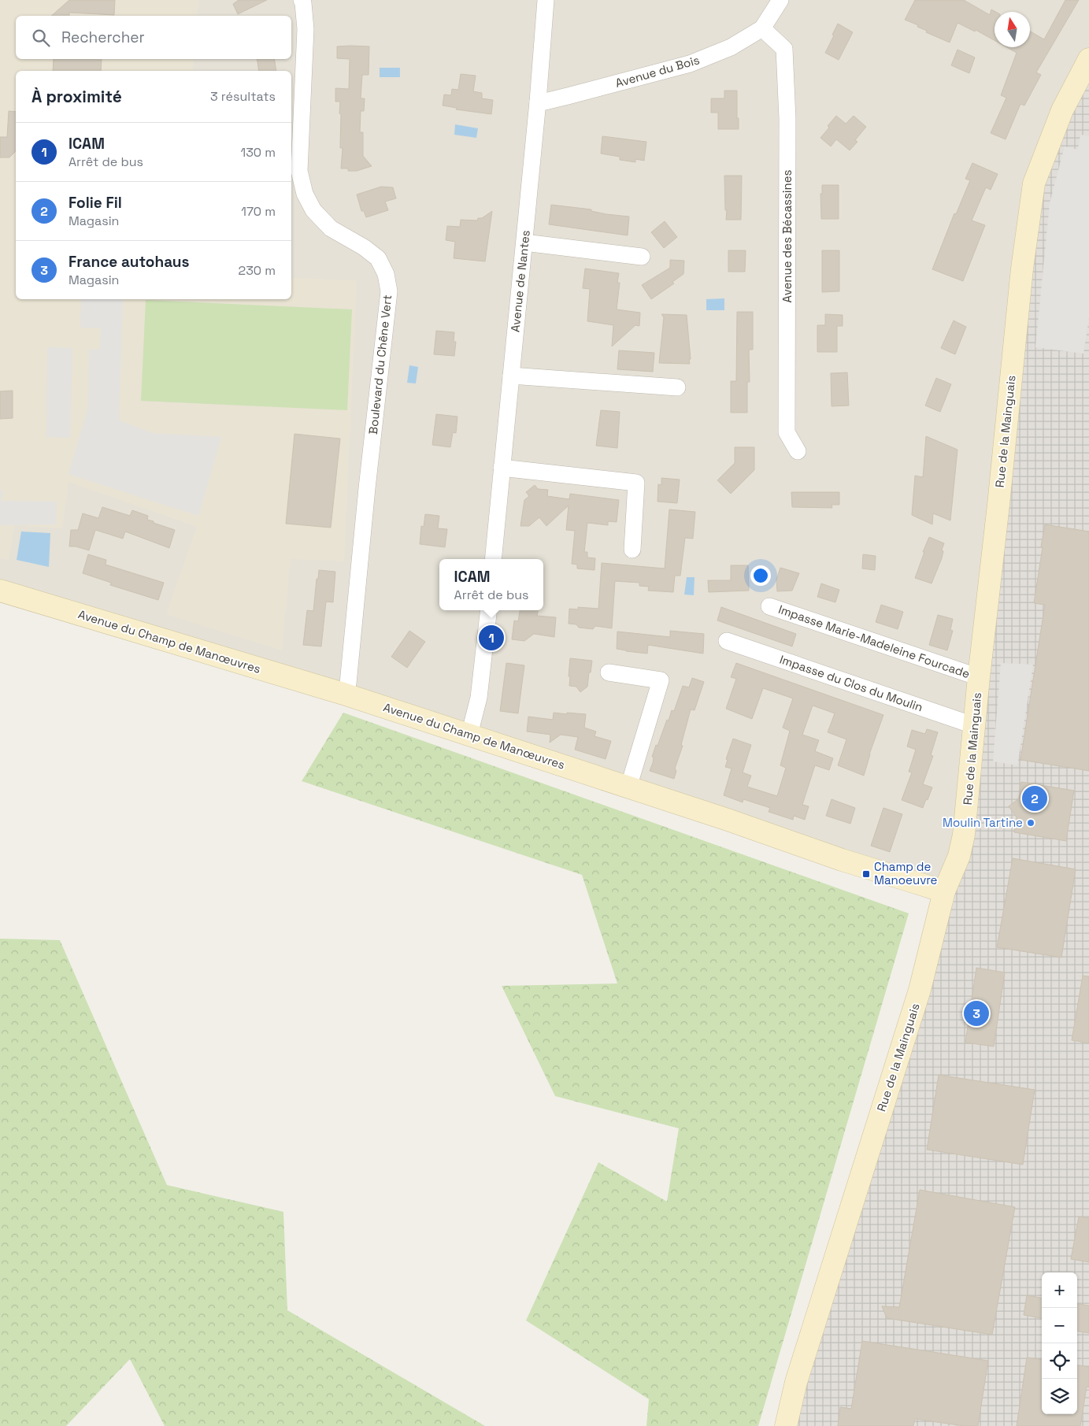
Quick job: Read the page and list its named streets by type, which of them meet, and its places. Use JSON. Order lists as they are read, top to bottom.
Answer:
{
  "streets": {
    "street": [
      "Avenue du Bois",
      "Avenue des Bécassines",
      "Avenue de Nantes",
      "Boulevard du Chêne Vert",
      "Rue de la Mainguais",
      "Avenue du Champ de Manœuvres",
      "Impasse Marie-Madeleine Fourcade",
      "Impasse du Clos du Moulin"
    ]
  },
  "crossings": [
    ["Avenue du Bois", "Avenue des Bécassines"],
    ["Avenue du Bois", "Avenue de Nantes"],
    ["Boulevard du Chêne Vert", "Avenue du Champ de Manœuvres"],
    ["Rue de la Mainguais", "Avenue du Champ de Manœuvres"],
    ["Rue de la Mainguais", "Impasse Marie-Madeleine Fourcade"],
    ["Rue de la Mainguais", "Impasse du Clos du Moulin"]
  ],
  "places": {
    "other": ["Moulin Tartine"],
    "transit": ["Champ de Manoeuvre"]
  },
  "north": "top",
  "page": {
    "search": "Rechercher",
    "heading": ["À proximité", "3 résultats"],
    "list": [
      {
        "mark": "1",
        "name": "ICAM",
        "note": "Arrêt de bus",
        "value": "130 m"
      },
      {
        "mark": "2",
        "name": "Folie Fil",
        "note": "Magasin",
        "value": "170 m"
      },
      {
        "mark": "3",
        "name": "France autohaus",
        "note": "Magasin",
        "value": "230 m"
      }
    ],
    "popup": ["ICAM", "Arrêt de bus"],
    "pins": ["1", "2", "3"],
    "map_buttons": ["+", "−"]
  }
}
